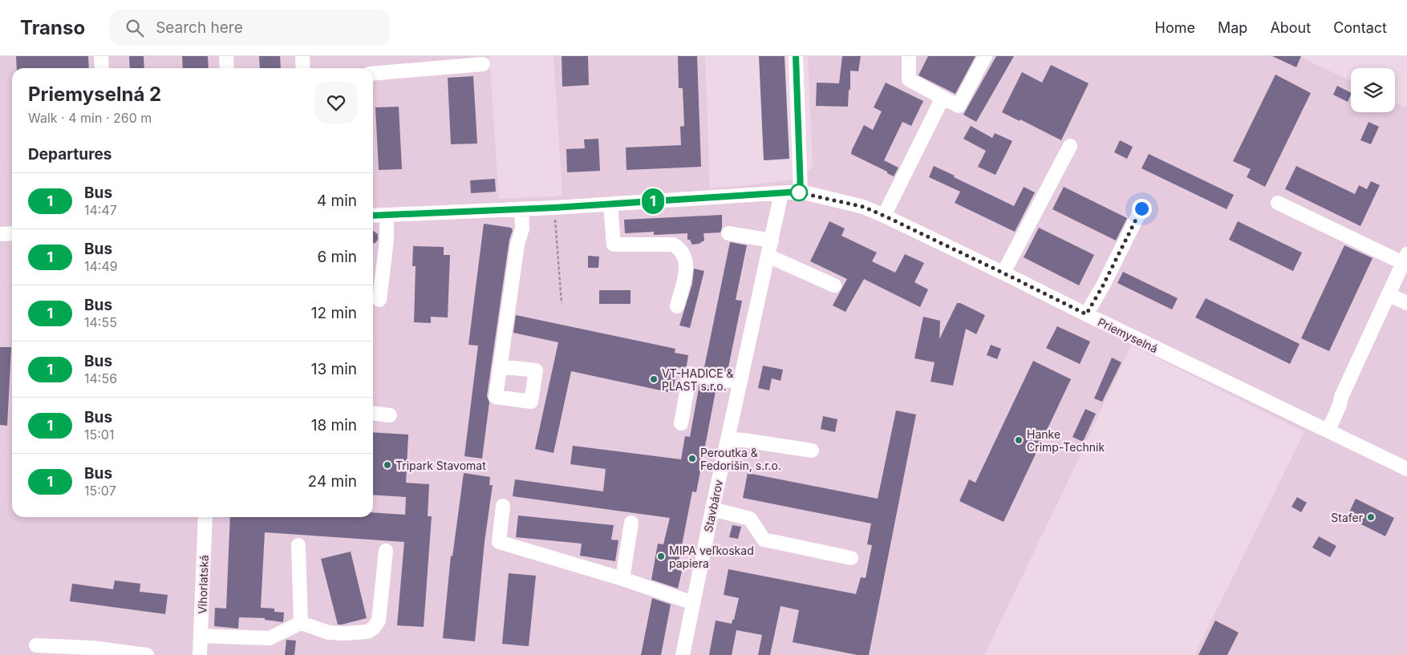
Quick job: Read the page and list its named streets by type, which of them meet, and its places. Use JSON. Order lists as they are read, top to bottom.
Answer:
{
  "streets": {
    "street": ["Priemyselná", "Stavbárov", "Vihorlatská"]
  },
  "crossings": [
    ["Priemyselná", "Stavbárov"]
  ],
  "places": [
    "VT-HADICE & PLAST s.r.o.",
    "Hanke Crimp-Technik",
    "Peroutka & Fedorišin, s.r.o.",
    "Tripark Stavomat",
    "Stafer",
    "MIPA veľkoskad papiera"
  ],
  "lines": ["bus line 1"],
  "page": {
    "header": "Transo",
    "search": "Search here",
    "nav": [
      "Home",
      "Map",
      "About",
      "Contact"
    ],
    "on_map": "1",
    "heading": [
      ["Priemyselná 2", "Walk · 4 min · 260 m"],
      "Departures"
    ],
    "list": [
      {
        "mark": "1",
        "name": "Bus",
        "note": "14:47",
        "value": "4 min"
      },
      {
        "mark": "1",
        "name": "Bus",
        "note": "14:49",
        "value": "6 min"
      },
      {
        "mark": "1",
        "name": "Bus",
        "note": "14:55",
        "value": "12 min"
      },
      {
        "mark": "1",
        "name": "Bus",
        "note": "14:56",
        "value": "13 min"
      },
      {
        "mark": "1",
        "name": "Bus",
        "note": "15:01",
        "value": "18 min"
      },
      {
        "mark": "1",
        "name": "Bus",
        "note": "15:07",
        "value": "24 min"
      }
    ]
  }
}
